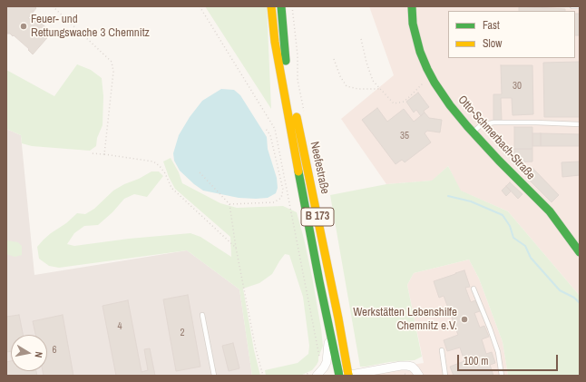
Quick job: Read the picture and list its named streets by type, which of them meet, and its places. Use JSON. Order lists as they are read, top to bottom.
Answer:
{
  "streets": {
    "main road": ["Otto-Schmerbach-Straße", "Neefestraße", "B 173"]
  },
  "places": ["Feuer- und Rettungswache 3 Chemnitz", "Werkstätten Lebenshilfe Chemnitz e.V."],
  "house_numbers": [
    "30",
    "35",
    "4",
    "2",
    "6"
  ],
  "legend": ["Fast", "Slow"],
  "scale_bar": "100 m",
  "north": "right"
}
